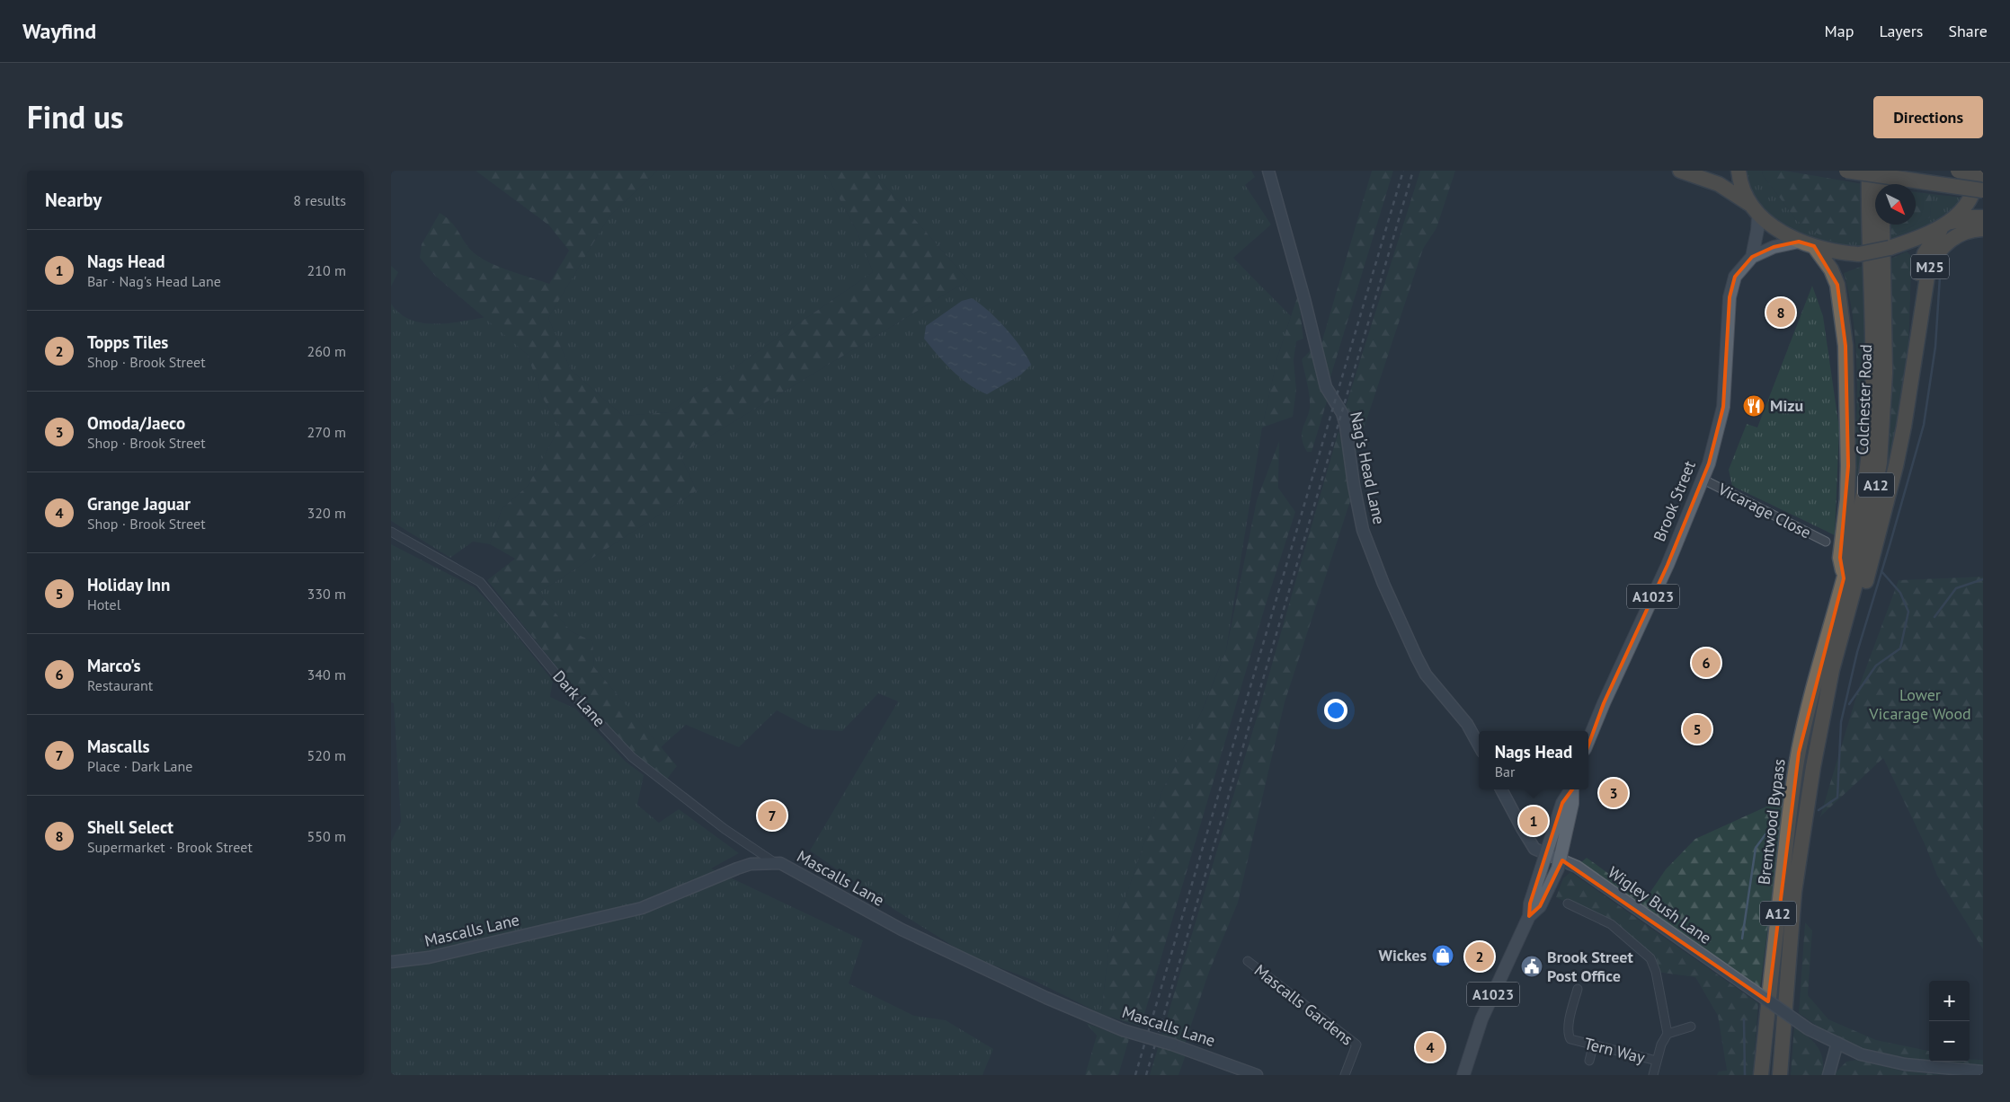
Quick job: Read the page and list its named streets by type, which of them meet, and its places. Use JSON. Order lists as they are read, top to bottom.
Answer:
{
  "streets": {
    "highway": [
      "M25",
      "Colchester Road",
      "A12",
      "Brentwood Bypass"
    ],
    "main road": ["Brook Street", "A1023"],
    "street": [
      "Nag's Head Lane",
      "Vicarage Close",
      "Dark Lane",
      "Mascalls Lane",
      "Wigley Bush Lane",
      "Mascalls Gardens",
      "Tern Way"
    ]
  },
  "crossings": [
    ["M25", "A12"],
    ["Colchester Road", "A12"],
    ["Colchester Road", "Brentwood Bypass"],
    ["A12", "Brentwood Bypass"],
    ["Brook Street", "Vicarage Close"],
    ["A1023", "Wigley Bush Lane"],
    ["Dark Lane", "Mascalls Lane"]
  ],
  "parks": ["Lower Vicarage Wood"],
  "places": {
    "restaurant": ["Mizu"],
    "shop": ["Wickes"],
    "public building": ["Brook Street Post Office"]
  },
  "north": "bottom right",
  "page": {
    "header": "Wayfind",
    "nav": ["Map", "Layers", "Share"],
    "title": "Find us",
    "buttons": "Directions",
    "heading": ["Nearby", "8 results"],
    "list": [
      {
        "mark": "1",
        "name": "Nags Head",
        "note": "Bar · Nag's Head Lane",
        "value": "210 m"
      },
      {
        "mark": "2",
        "name": "Topps Tiles",
        "note": "Shop · Brook Street",
        "value": "260 m"
      },
      {
        "mark": "3",
        "name": "Omoda/Jaeco",
        "note": "Shop · Brook Street",
        "value": "270 m"
      },
      {
        "mark": "4",
        "name": "Grange Jaguar",
        "note": "Shop · Brook Street",
        "value": "320 m"
      },
      {
        "mark": "5",
        "name": "Holiday Inn",
        "note": "Hotel",
        "value": "330 m"
      },
      {
        "mark": "6",
        "name": "Marco's",
        "note": "Restaurant",
        "value": "340 m"
      },
      {
        "mark": "7",
        "name": "Mascalls",
        "note": "Place · Dark Lane",
        "value": "520 m"
      },
      {
        "mark": "8",
        "name": "Shell Select",
        "note": "Supermarket · Brook Street",
        "value": "550 m"
      }
    ],
    "pins": [
      "8",
      "6",
      "5",
      "3",
      "7",
      "1",
      "2",
      "4"
    ],
    "popup": ["Nags Head", "Bar"],
    "map_buttons": ["+", "−"]
  }
}
